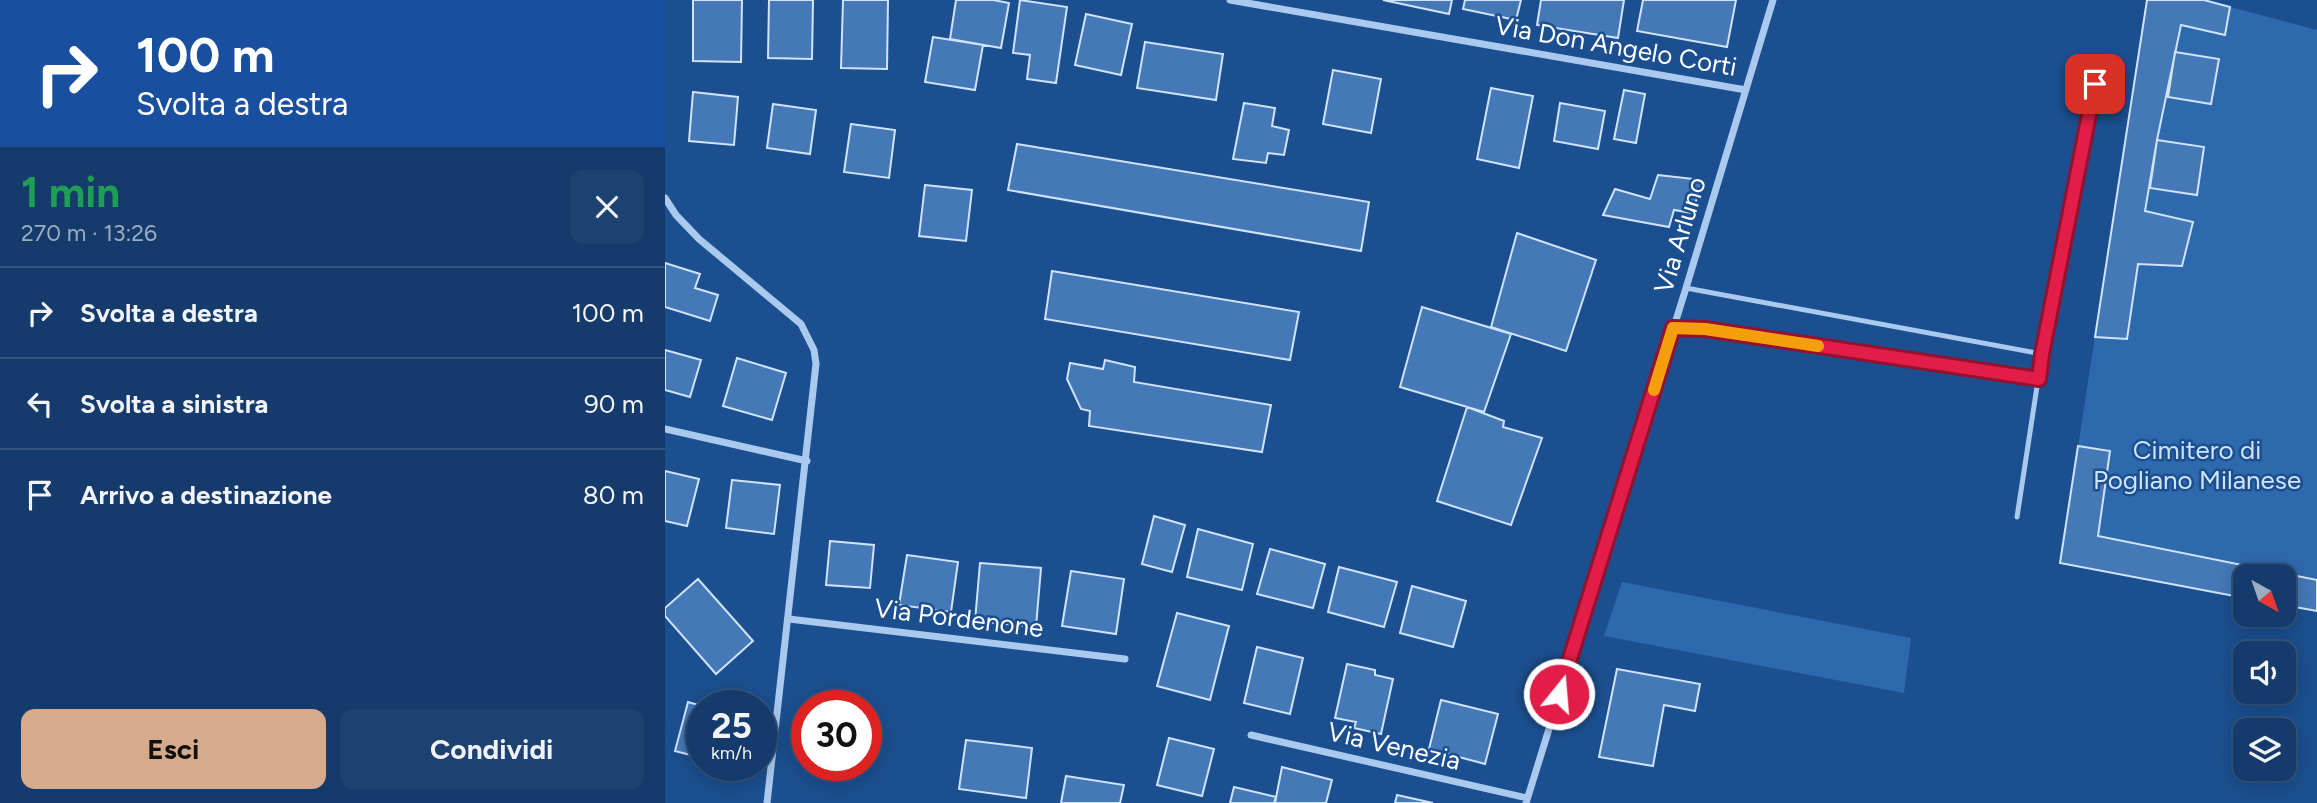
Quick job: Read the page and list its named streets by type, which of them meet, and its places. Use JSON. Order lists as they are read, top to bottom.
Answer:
{
  "streets": {
    "street": [
      "Via Don Angelo Corti",
      "Via Arluno",
      "Via Pordenone",
      "Via Venezia"
    ]
  },
  "crossings": [
    ["Via Don Angelo Corti", "Via Arluno"],
    ["Via Arluno", "Via Venezia"]
  ],
  "parks": ["Cimitero di Pogliano Milanese"],
  "north": "bottom right",
  "page": {
    "turn": ["100 m", "Svolta a destra"],
    "heading": ["1 min", "270 m · 13:26"],
    "list": [
      {
        "name": "Svolta a destra",
        "value": "100 m"
      },
      {
        "name": "Svolta a sinistra",
        "value": "90 m"
      },
      {
        "name": "Arrivo a destinazione",
        "value": "80 m"
      }
    ],
    "speed": "25 km/h",
    "limit": "30",
    "buttons": ["Esci", "Condividi"]
  }
}
